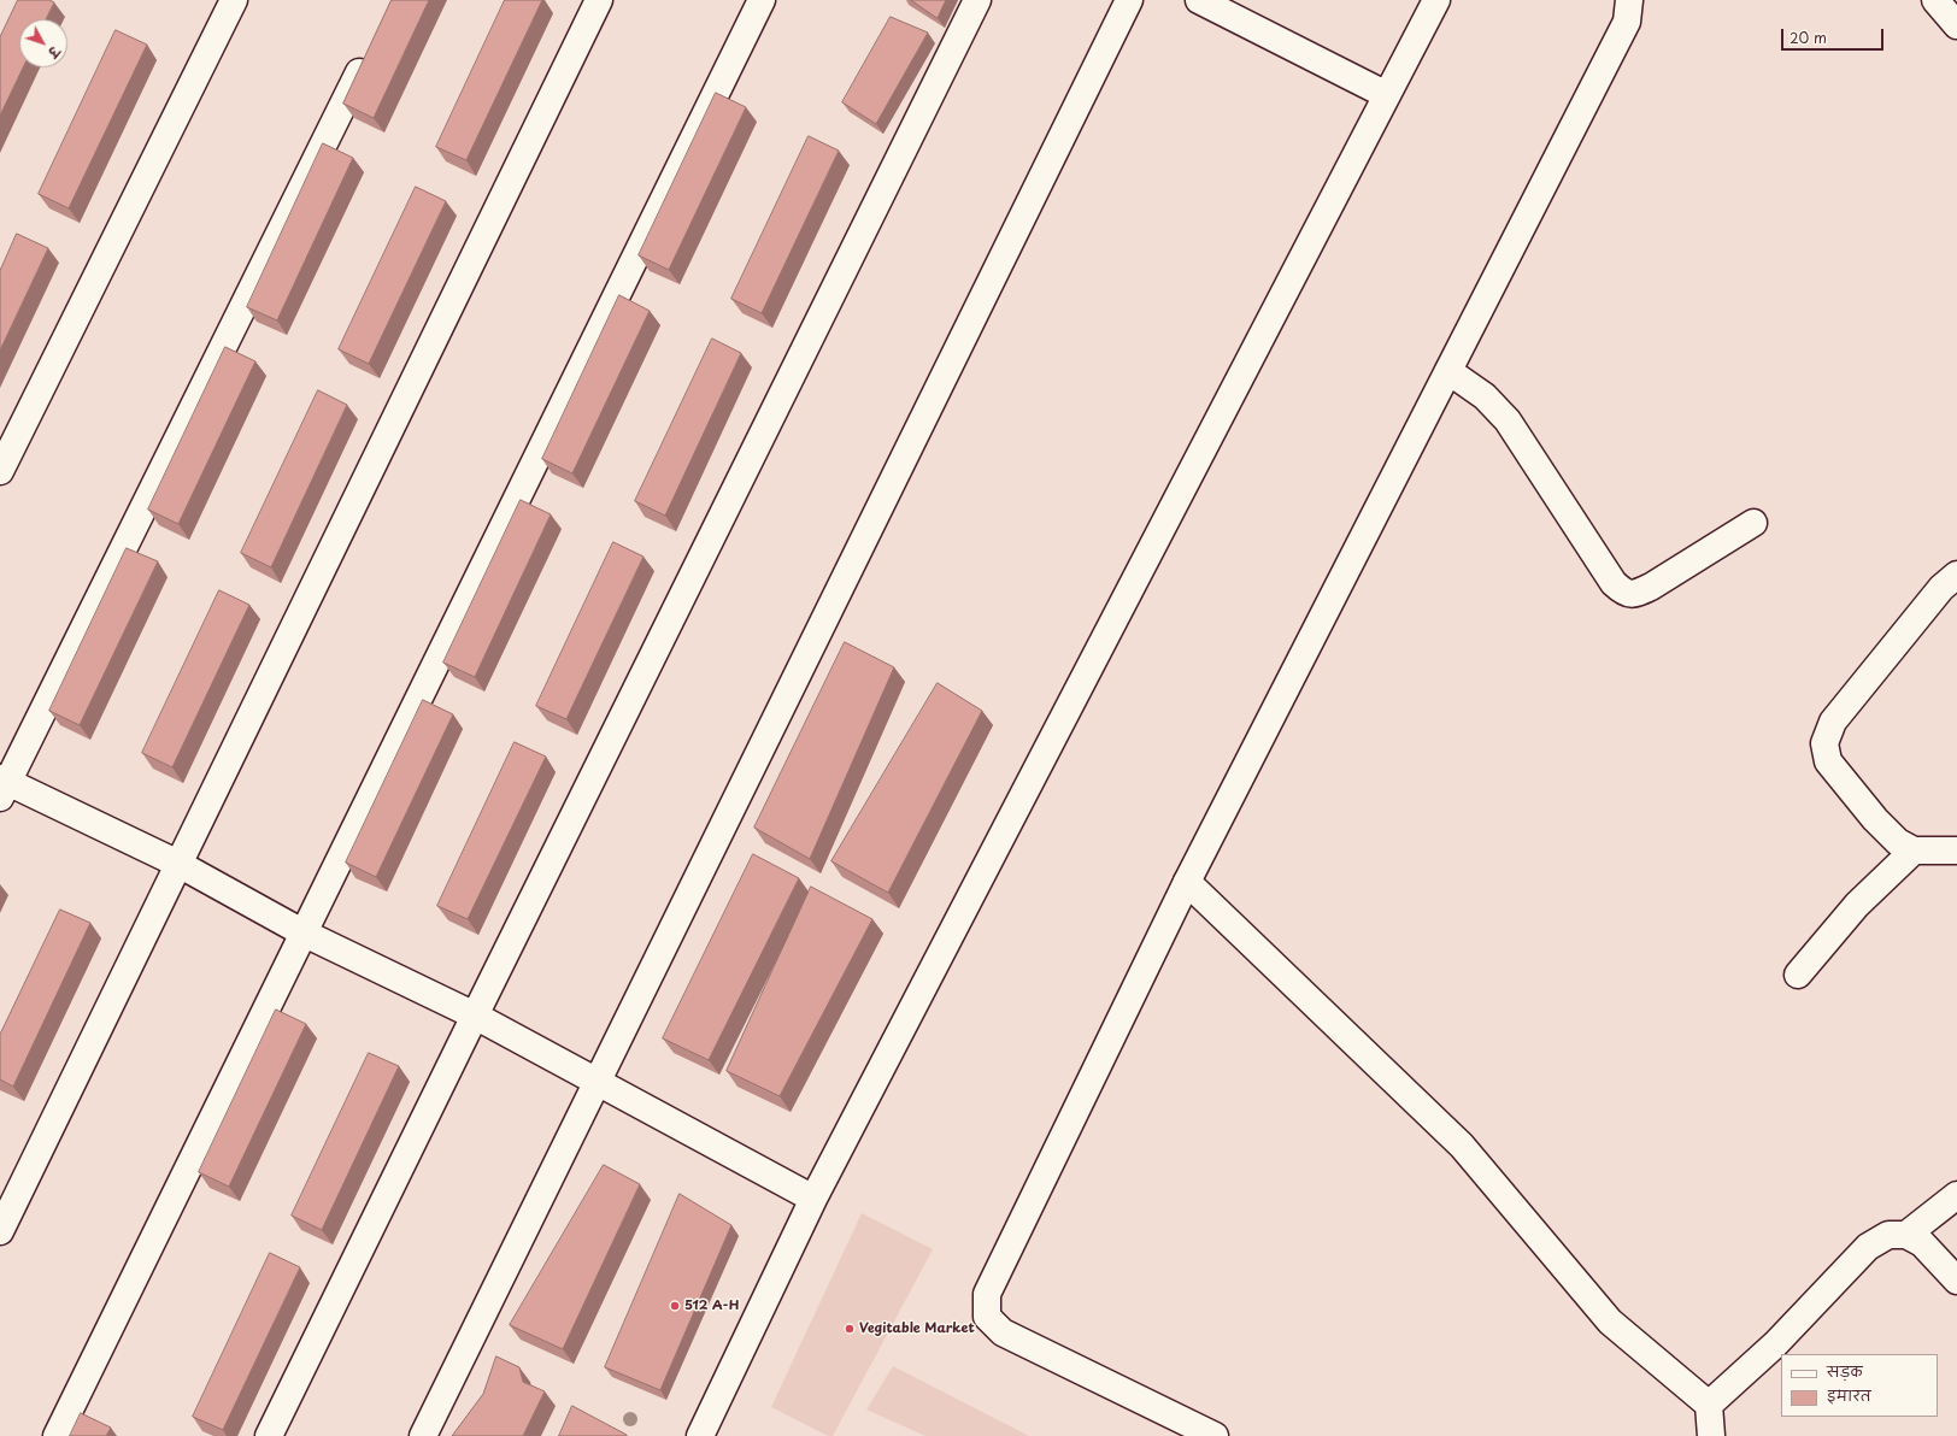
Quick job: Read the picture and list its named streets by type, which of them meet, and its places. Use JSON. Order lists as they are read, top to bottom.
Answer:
{
  "places": ["512 A-H", "Vegitable Market"],
  "legend": ["सड़क", "इमारत"],
  "scale_bar": "20 m",
  "north": "bottom right"
}
